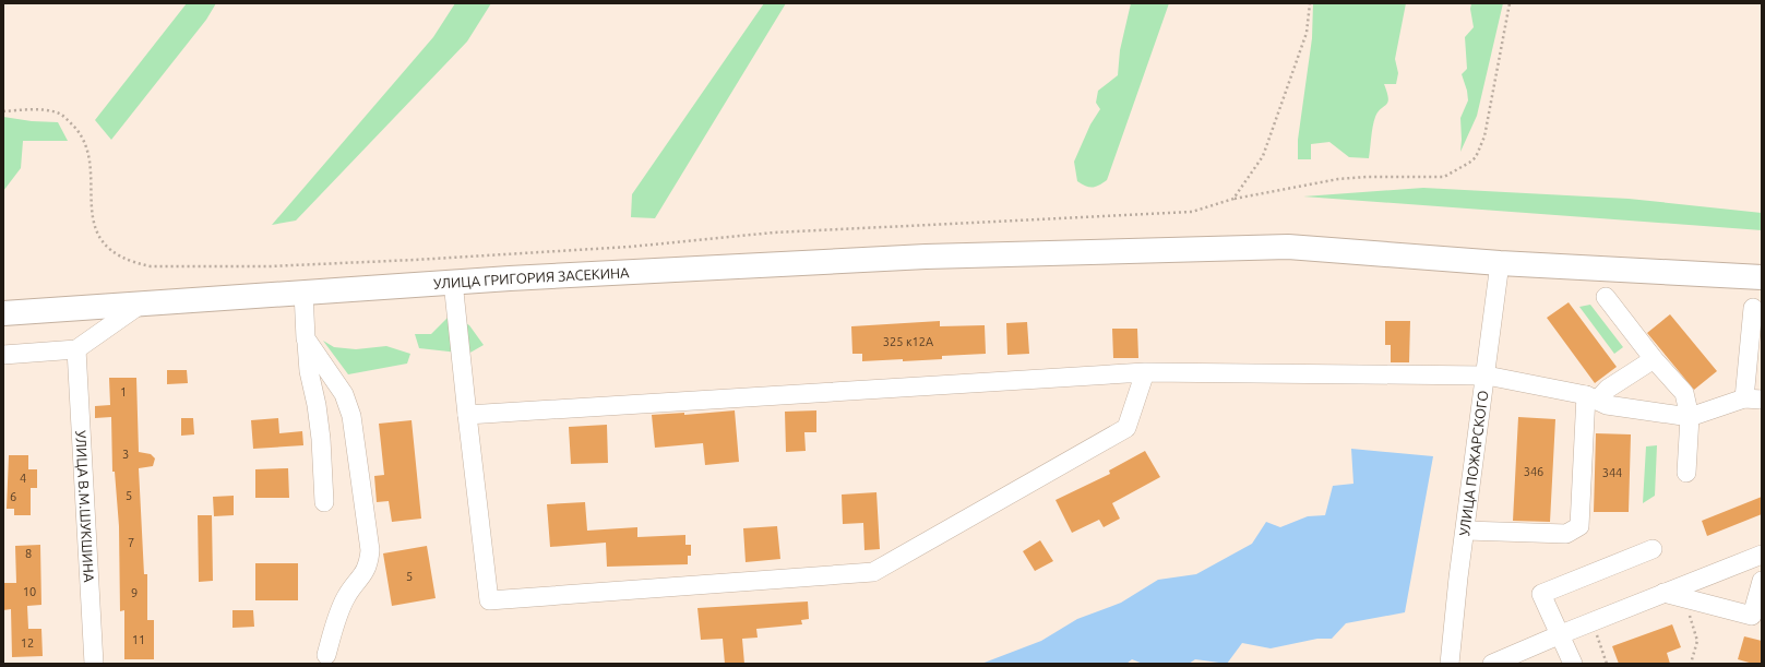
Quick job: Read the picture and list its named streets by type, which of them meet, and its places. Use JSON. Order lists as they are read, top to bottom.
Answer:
{
  "streets": {
    "main road": ["УЛИЦА ГРИГОРИЯ ЗАСЕКИНА"],
    "street": ["УЛИЦА ПОЖАРСКОГО", "УЛИЦА В.М.ШУКШИНА"]
  },
  "crossings": [
    ["УЛИЦА ГРИГОРИЯ ЗАСЕКИНА", "УЛИЦА ПОЖАРСКОГО"]
  ],
  "house_numbers": [
    "325 к12А",
    "1",
    "3",
    "346",
    "344",
    "4",
    "5",
    "6",
    "7",
    "8",
    "5",
    "10",
    "9",
    "11",
    "12"
  ]
}
